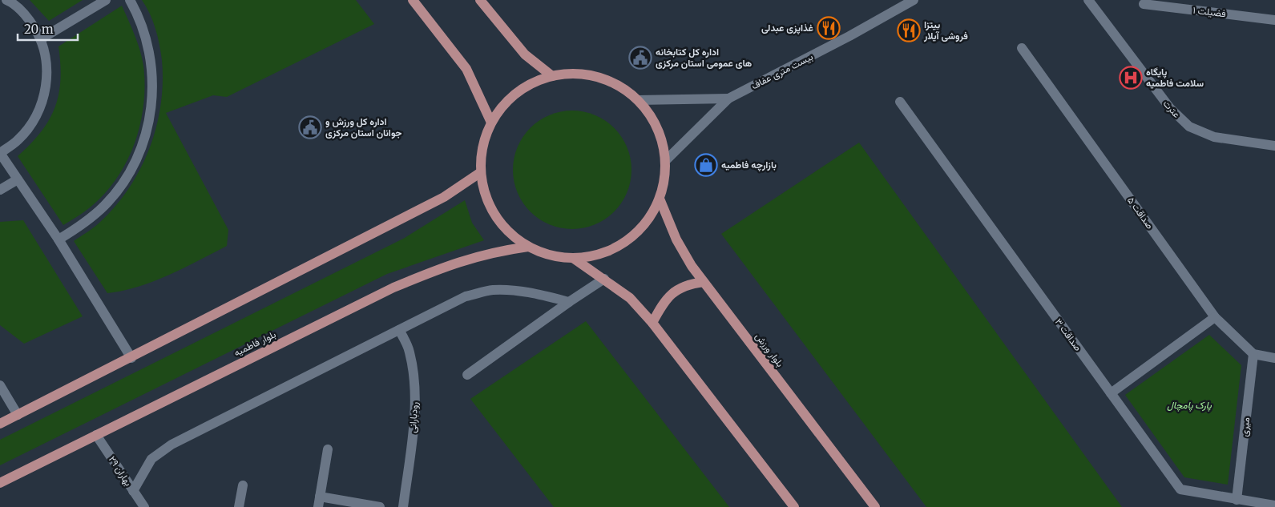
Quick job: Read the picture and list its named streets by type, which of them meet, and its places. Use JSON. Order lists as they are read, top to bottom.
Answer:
{
  "streets": {
    "main road": ["بلوار فاطمیه", "بلوار ورزش"],
    "street": [
      "فضیلت ۱",
      "بیست متری عفاف",
      "عترت",
      "صداقت ۵",
      "صداقت ۳",
      "رودبارانی",
      "میری",
      "بهاران ۲۹"
    ]
  },
  "crossings": [
    ["صداقت ۵", "میری"],
    ["صداقت ۳", "میری"],
    ["بلوار فاطمیه", "بهاران ۲۹"]
  ],
  "parks": ["پارک پامچال"],
  "places": {
    "restaurant": ["غذاپزی عبدلی", "پیتزا فروشی آیلار"],
    "public building": ["اداره کل کتابخانه های عمومی استان مرکزی", "اداره کل ورزش و جوانان استان مرکزی"],
    "hospital": ["پایگاه سلامت فاطمیه"],
    "shop": ["بازارچه فاطمیه"]
  },
  "scale_bar": "20 m"
}
